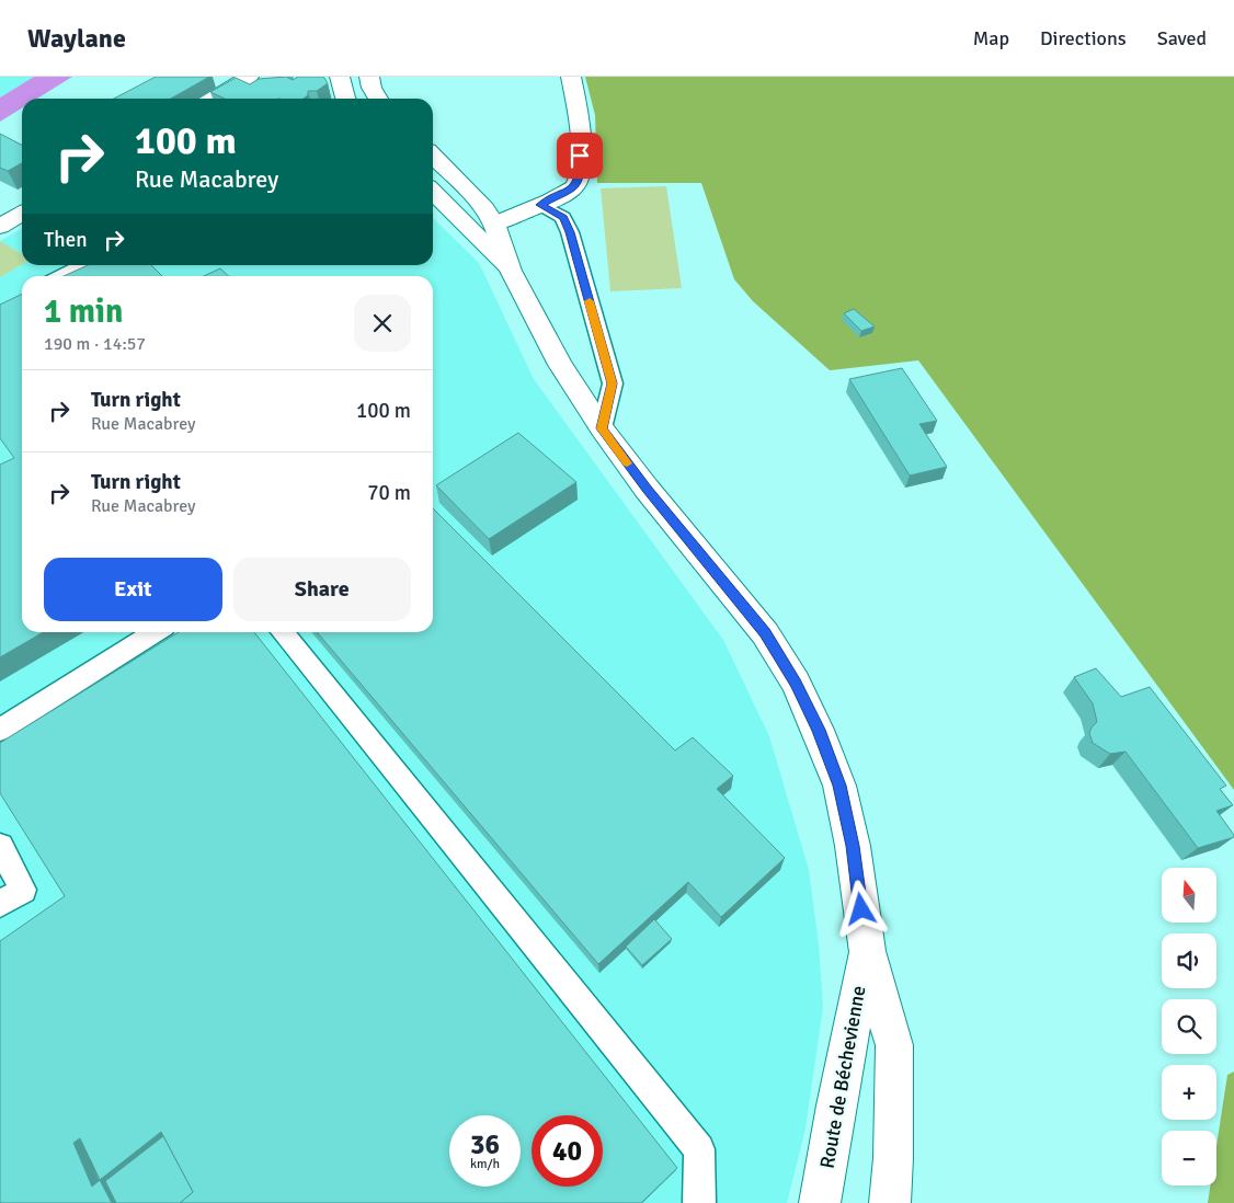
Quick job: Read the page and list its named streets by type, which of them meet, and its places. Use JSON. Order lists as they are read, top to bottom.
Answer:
{
  "streets": {
    "street": ["Route de Béchevienne"]
  },
  "north": "top",
  "page": {
    "header": "Waylane",
    "nav": ["Map", "Directions", "Saved"],
    "turn": ["100 m", "Rue Macabrey"],
    "then": "Then",
    "heading": ["1 min", "190 m · 14:57"],
    "list": [
      {
        "name": "Turn right",
        "note": "Rue Macabrey",
        "value": "100 m"
      },
      {
        "name": "Turn right",
        "note": "Rue Macabrey",
        "value": "70 m"
      }
    ],
    "buttons": ["Exit", "Share"],
    "map_buttons": ["+", "−"],
    "speed": "36 km/h",
    "limit": "40"
  }
}
